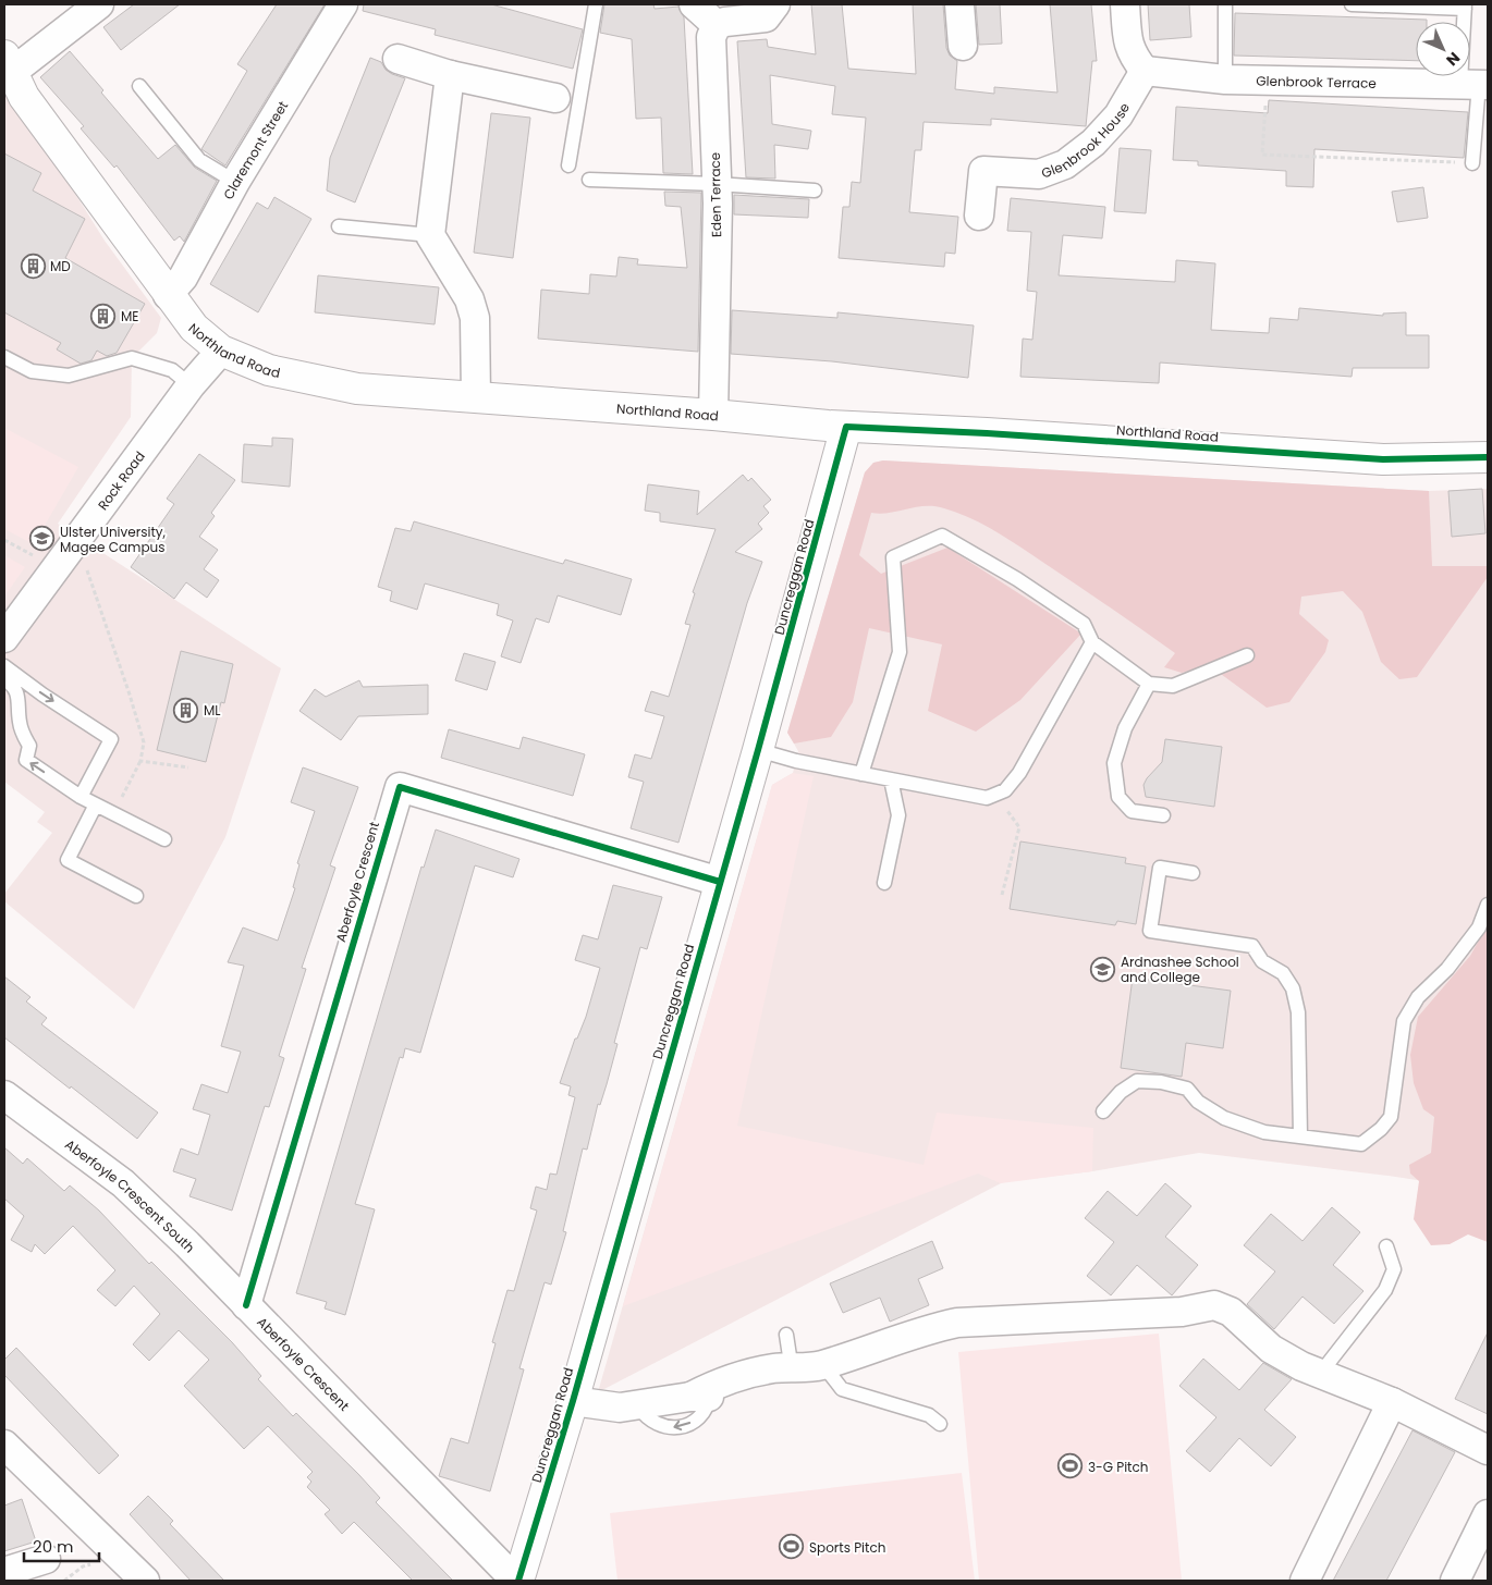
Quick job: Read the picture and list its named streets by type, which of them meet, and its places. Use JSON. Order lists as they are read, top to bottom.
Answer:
{
  "streets": {
    "main road": ["Northland Road", "Duncreggan Road"],
    "street": [
      "Glenbrook Terrace",
      "Glenbrook House",
      "Claremont Street",
      "Eden Terrace",
      "Rock Road",
      "Aberfoyle Crescent",
      "Aberfoyle Crescent South"
    ]
  },
  "crossings": [
    ["Glenbrook Terrace", "Glenbrook House"],
    ["Claremont Street", "Northland Road"],
    ["Eden Terrace", "Northland Road"],
    ["Northland Road", "Rock Road"],
    ["Northland Road", "Duncreggan Road"],
    ["Duncreggan Road", "Aberfoyle Crescent"],
    ["Aberfoyle Crescent", "Aberfoyle Crescent South"]
  ],
  "places": {
    "building": ["MD", "ME", "ML"],
    "school or university": ["Ulster University, Magee Campus", "Ardnashee School and College"],
    "sports": ["3-G Pitch", "Sports Pitch"]
  },
  "scale_bar": "20 m",
  "north": "bottom right"
}
